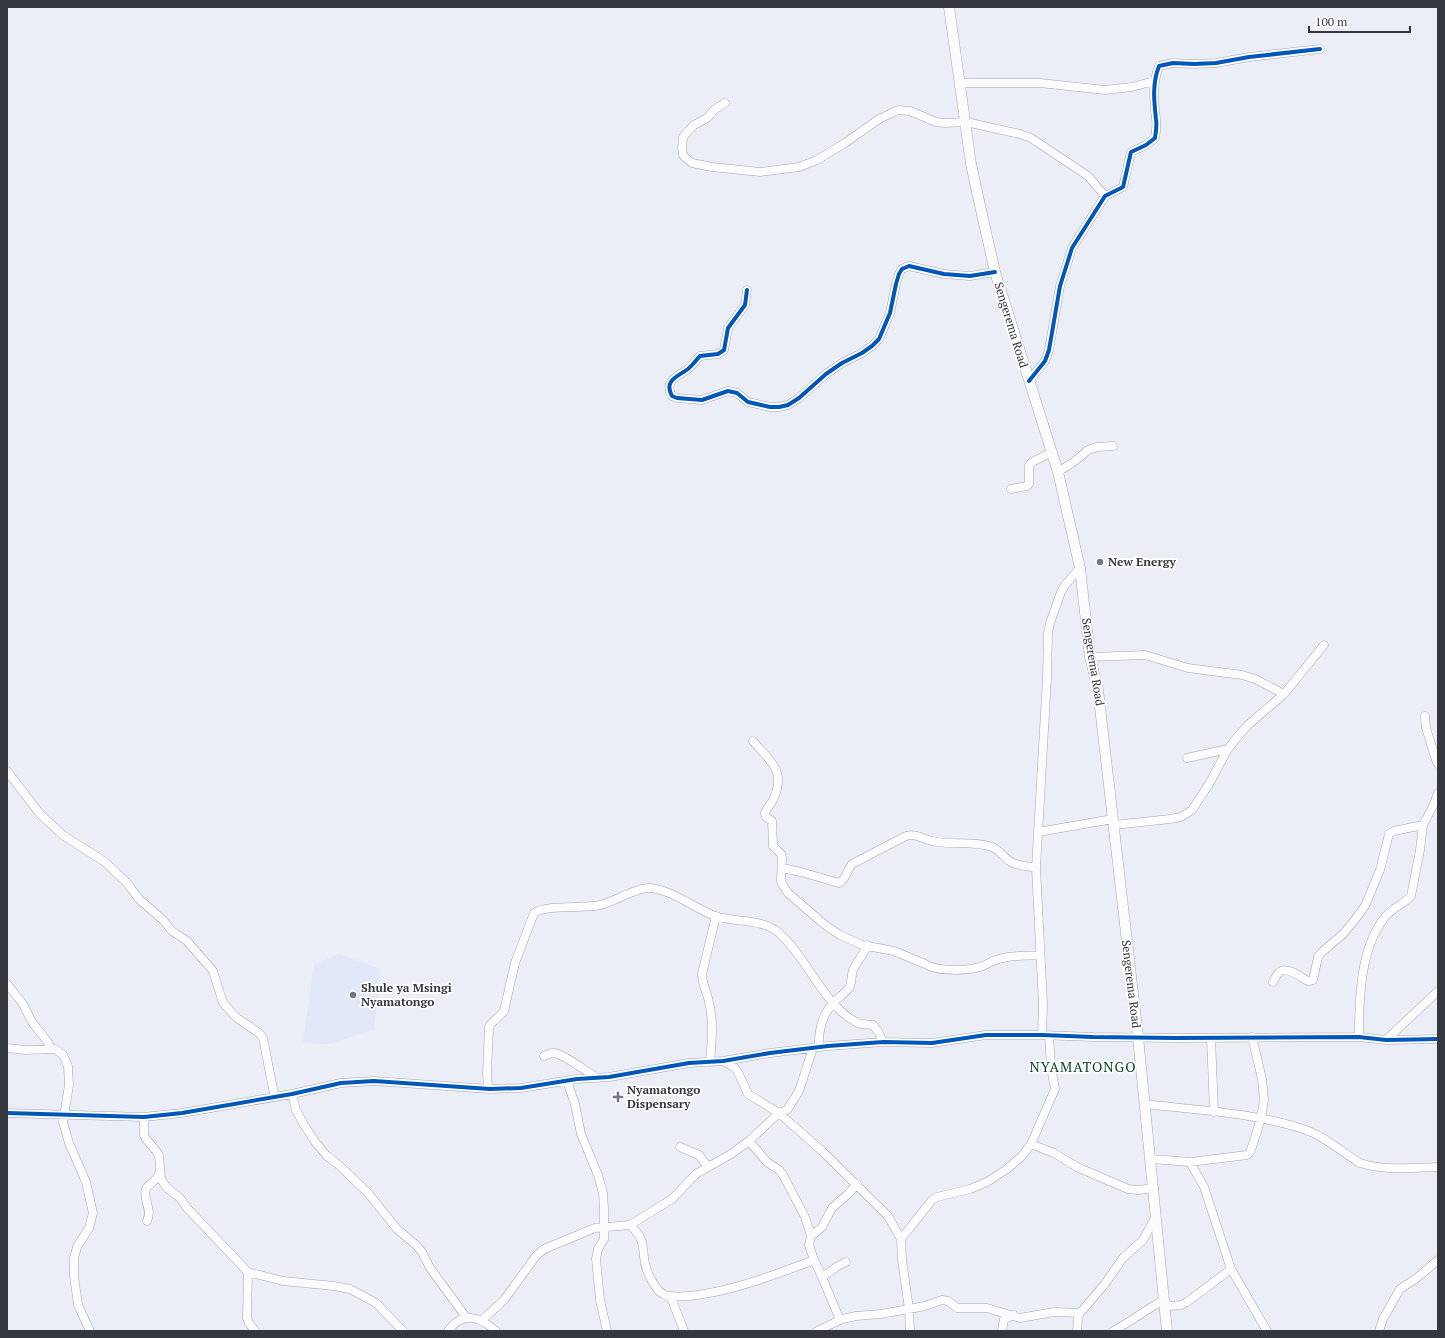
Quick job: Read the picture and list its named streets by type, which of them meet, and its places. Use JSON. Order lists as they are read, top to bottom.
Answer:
{
  "streets": {
    "main road": ["Sengerema Road"]
  },
  "districts": ["NYAMATONGO"],
  "places": {
    "other": ["New Energy", "Shule ya Msingi Nyamatongo"],
    "health": ["Nyamatongo Dispensary"]
  },
  "scale_bar": "100 m"
}
